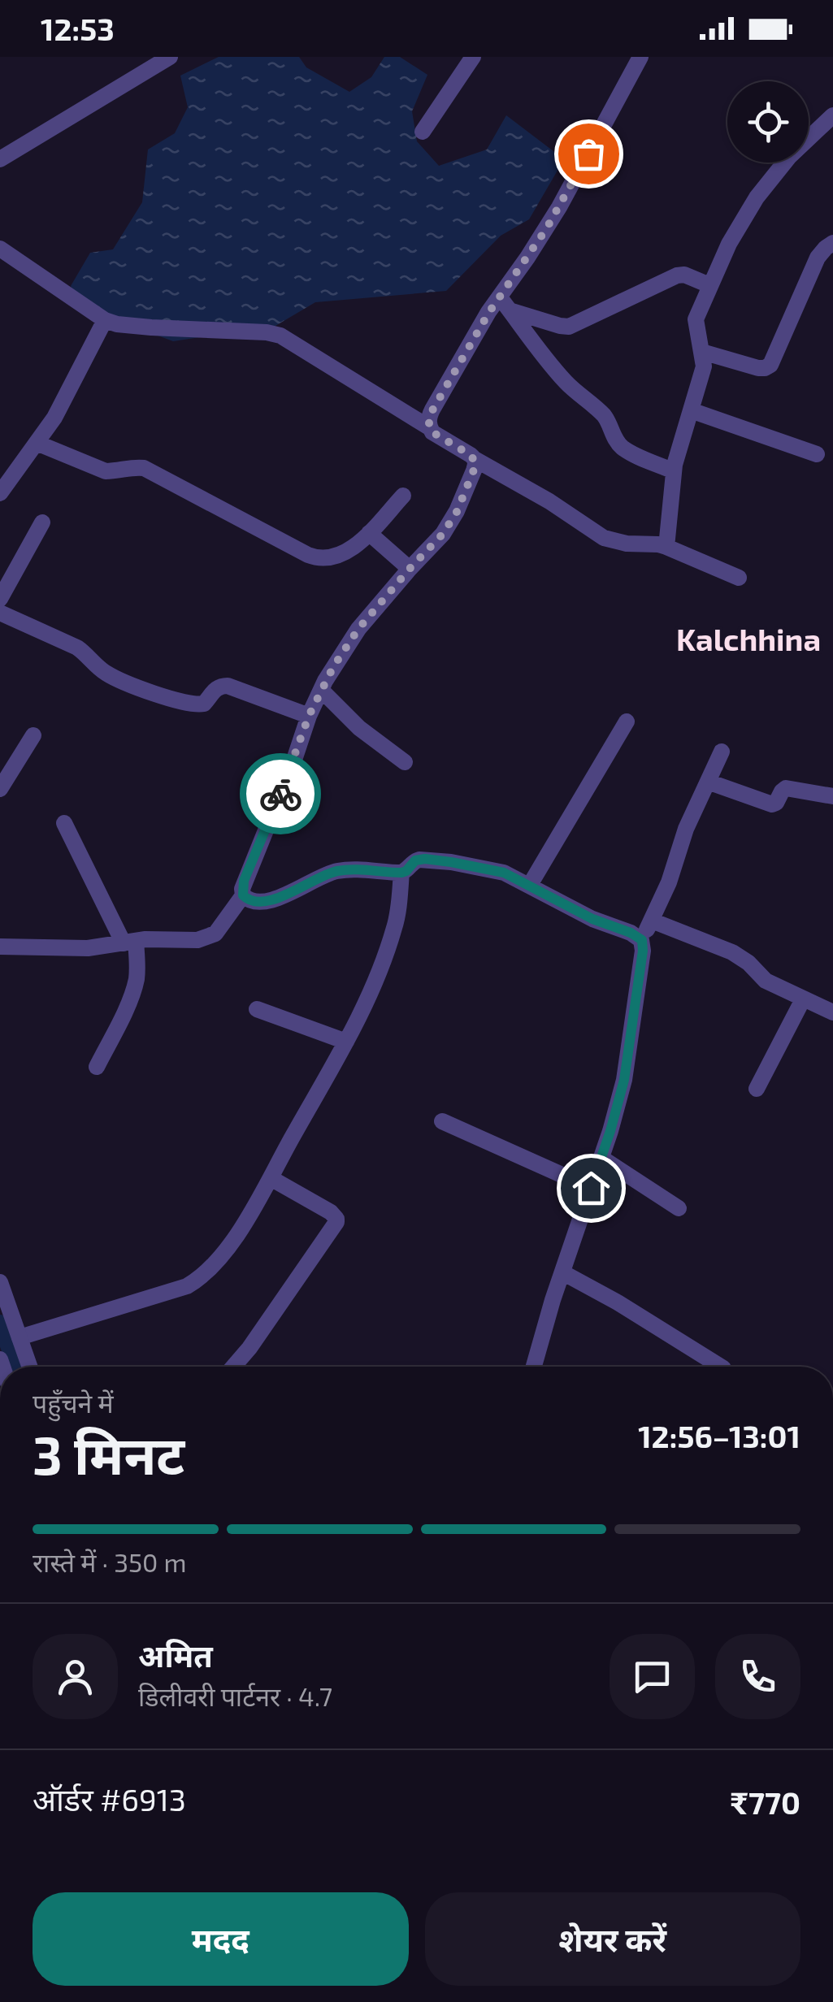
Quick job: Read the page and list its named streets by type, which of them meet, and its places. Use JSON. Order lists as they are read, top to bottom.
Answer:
{
  "districts": ["Kalchhina"],
  "page": {
    "status": "12:53",
    "heading": ["3 मिनट", "पहुँचने में", "12:56–13:01"],
    "panel": [
      "अमित",
      "डिलीवरी पार्टनर · 4.7",
      "ऑर्डर #6913",
      "₹770"
    ],
    "bar": "रास्ते में · 350 m",
    "buttons": ["मदद", "शेयर करें"]
  }
}
